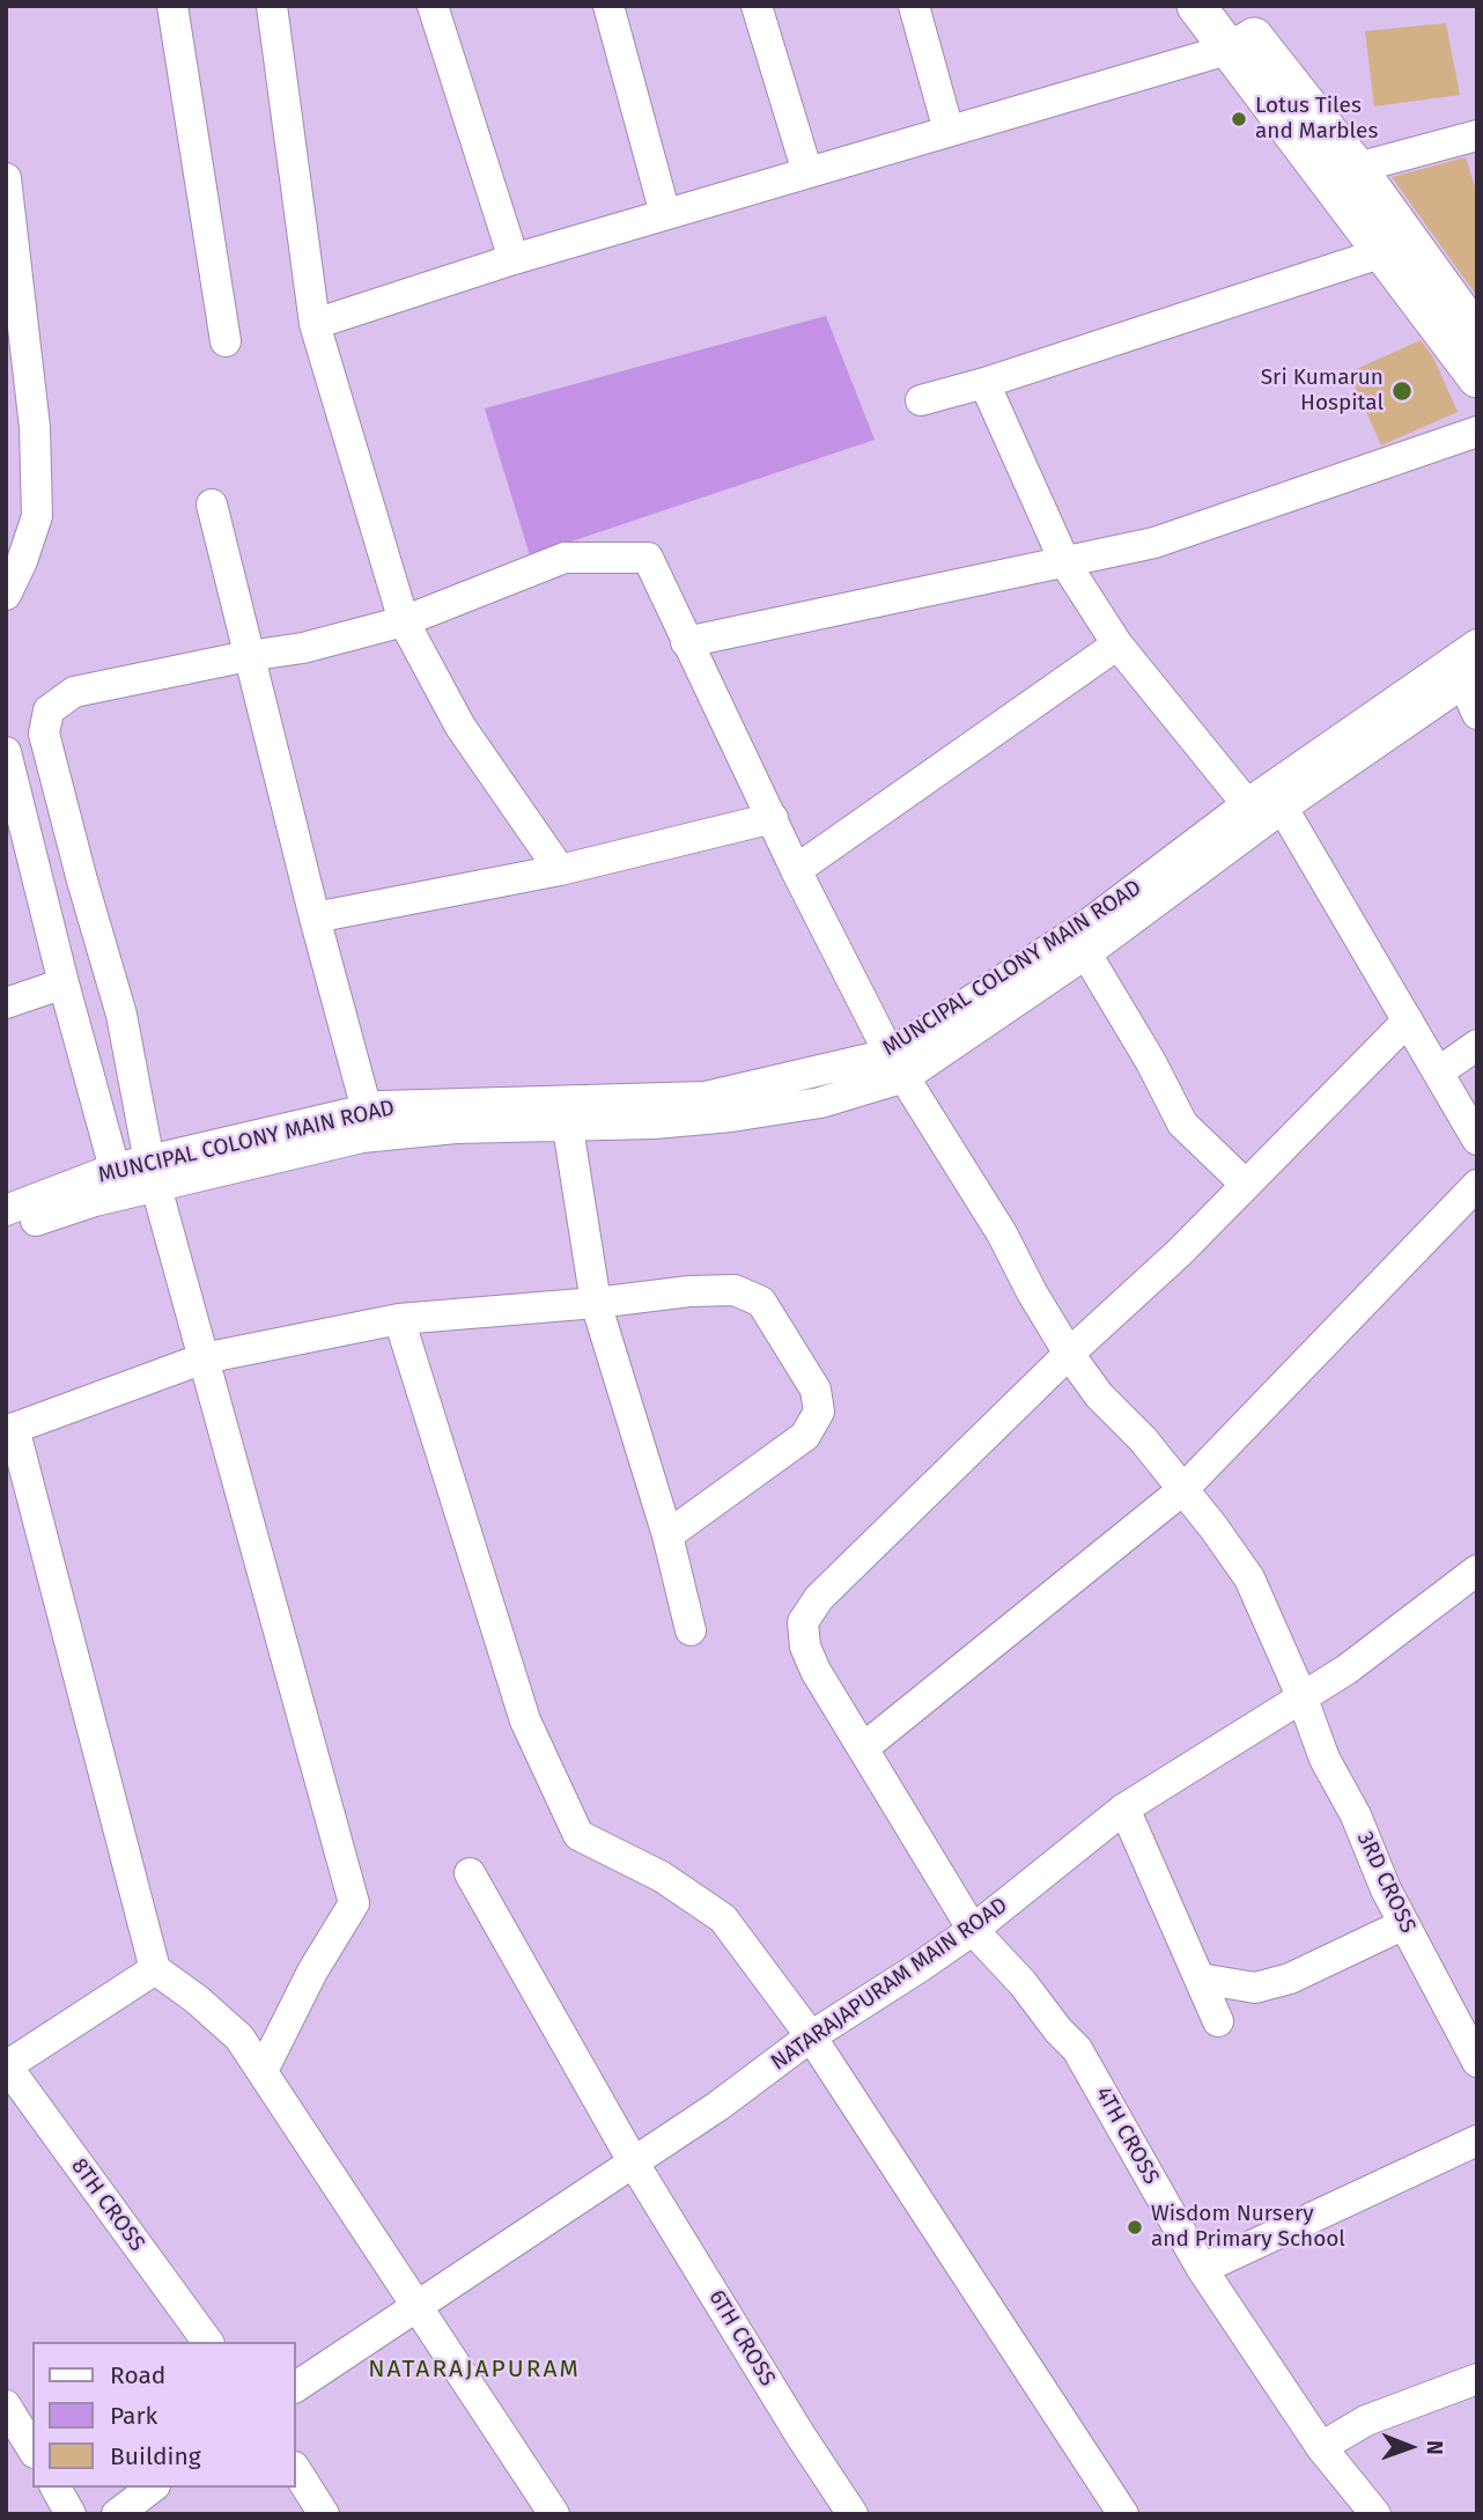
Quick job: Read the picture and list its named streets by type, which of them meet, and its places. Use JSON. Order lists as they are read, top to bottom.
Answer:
{
  "streets": {
    "street": [
      "MUNCIPAL COLONY MAIN ROAD",
      "3RD CROSS",
      "NATARAJAPURAM MAIN ROAD",
      "4TH CROSS",
      "8TH CROSS",
      "6TH CROSS"
    ]
  },
  "crossings": [
    ["MUNCIPAL COLONY MAIN ROAD", "3RD CROSS"],
    ["3RD CROSS", "NATARAJAPURAM MAIN ROAD"],
    ["3RD CROSS", "4TH CROSS"],
    ["NATARAJAPURAM MAIN ROAD", "4TH CROSS"],
    ["NATARAJAPURAM MAIN ROAD", "6TH CROSS"]
  ],
  "districts": ["NATARAJAPURAM"],
  "places": ["Lotus Tiles and Marbles", "Sri Kumarun Hospital", "Wisdom Nursery and Primary School"],
  "legend": ["Road", "Park", "Building"],
  "north": "right"
}
